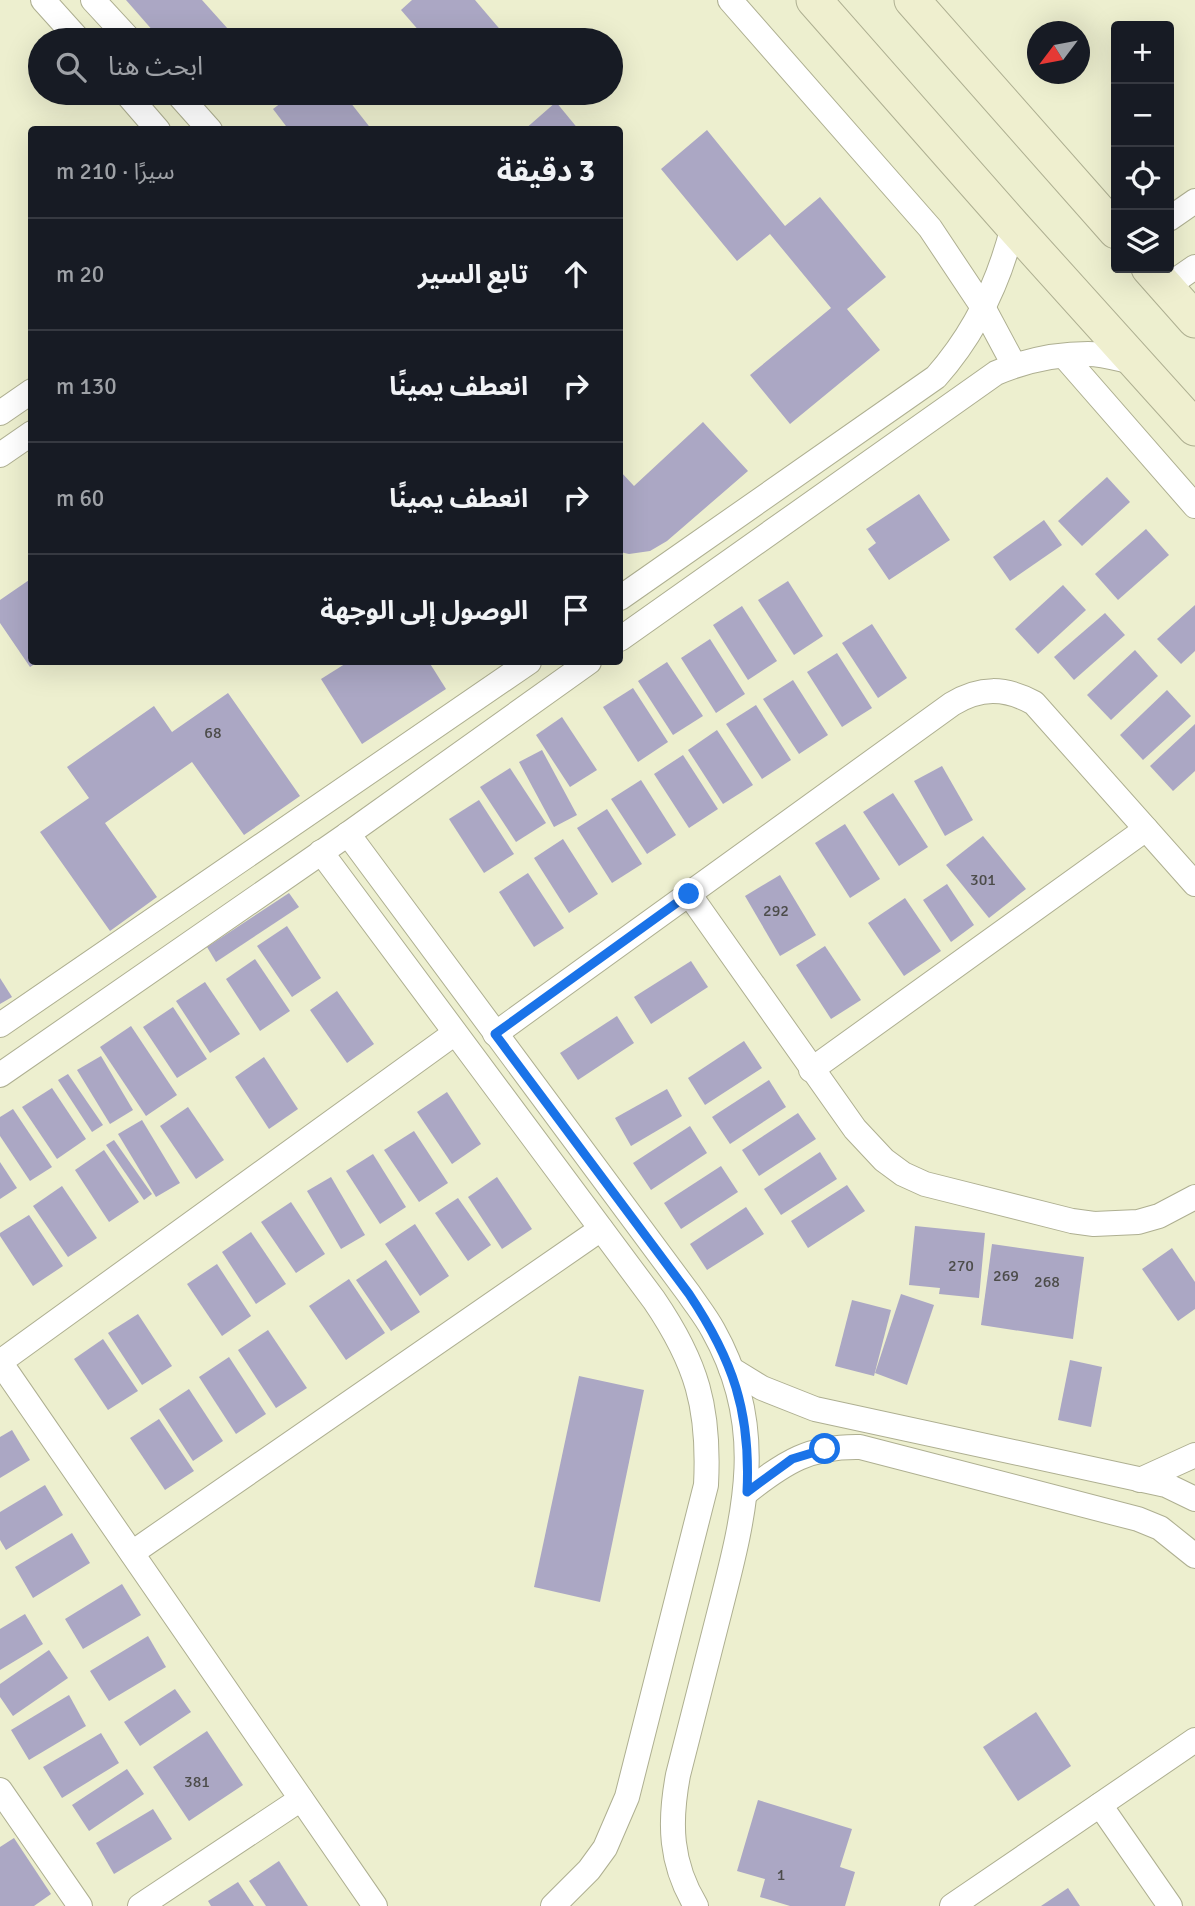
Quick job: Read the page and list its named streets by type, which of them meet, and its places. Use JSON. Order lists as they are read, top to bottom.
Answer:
{
  "house_numbers": [
    "68",
    "301",
    "292",
    "270",
    "269",
    "268",
    "381",
    "1"
  ],
  "north": "bottom left",
  "page": {
    "map_buttons": ["+", "−"],
    "search": "ابحث هنا",
    "heading": ["3 دقيقة", "سيرًا · 210 m"],
    "list": [
      ["تابع السير", "20 m"],
      ["انعطف يمينًا", "130 m"],
      ["انعطف يمينًا", "60 m"],
      "الوصول إلى الوجهة"
    ]
  }
}
